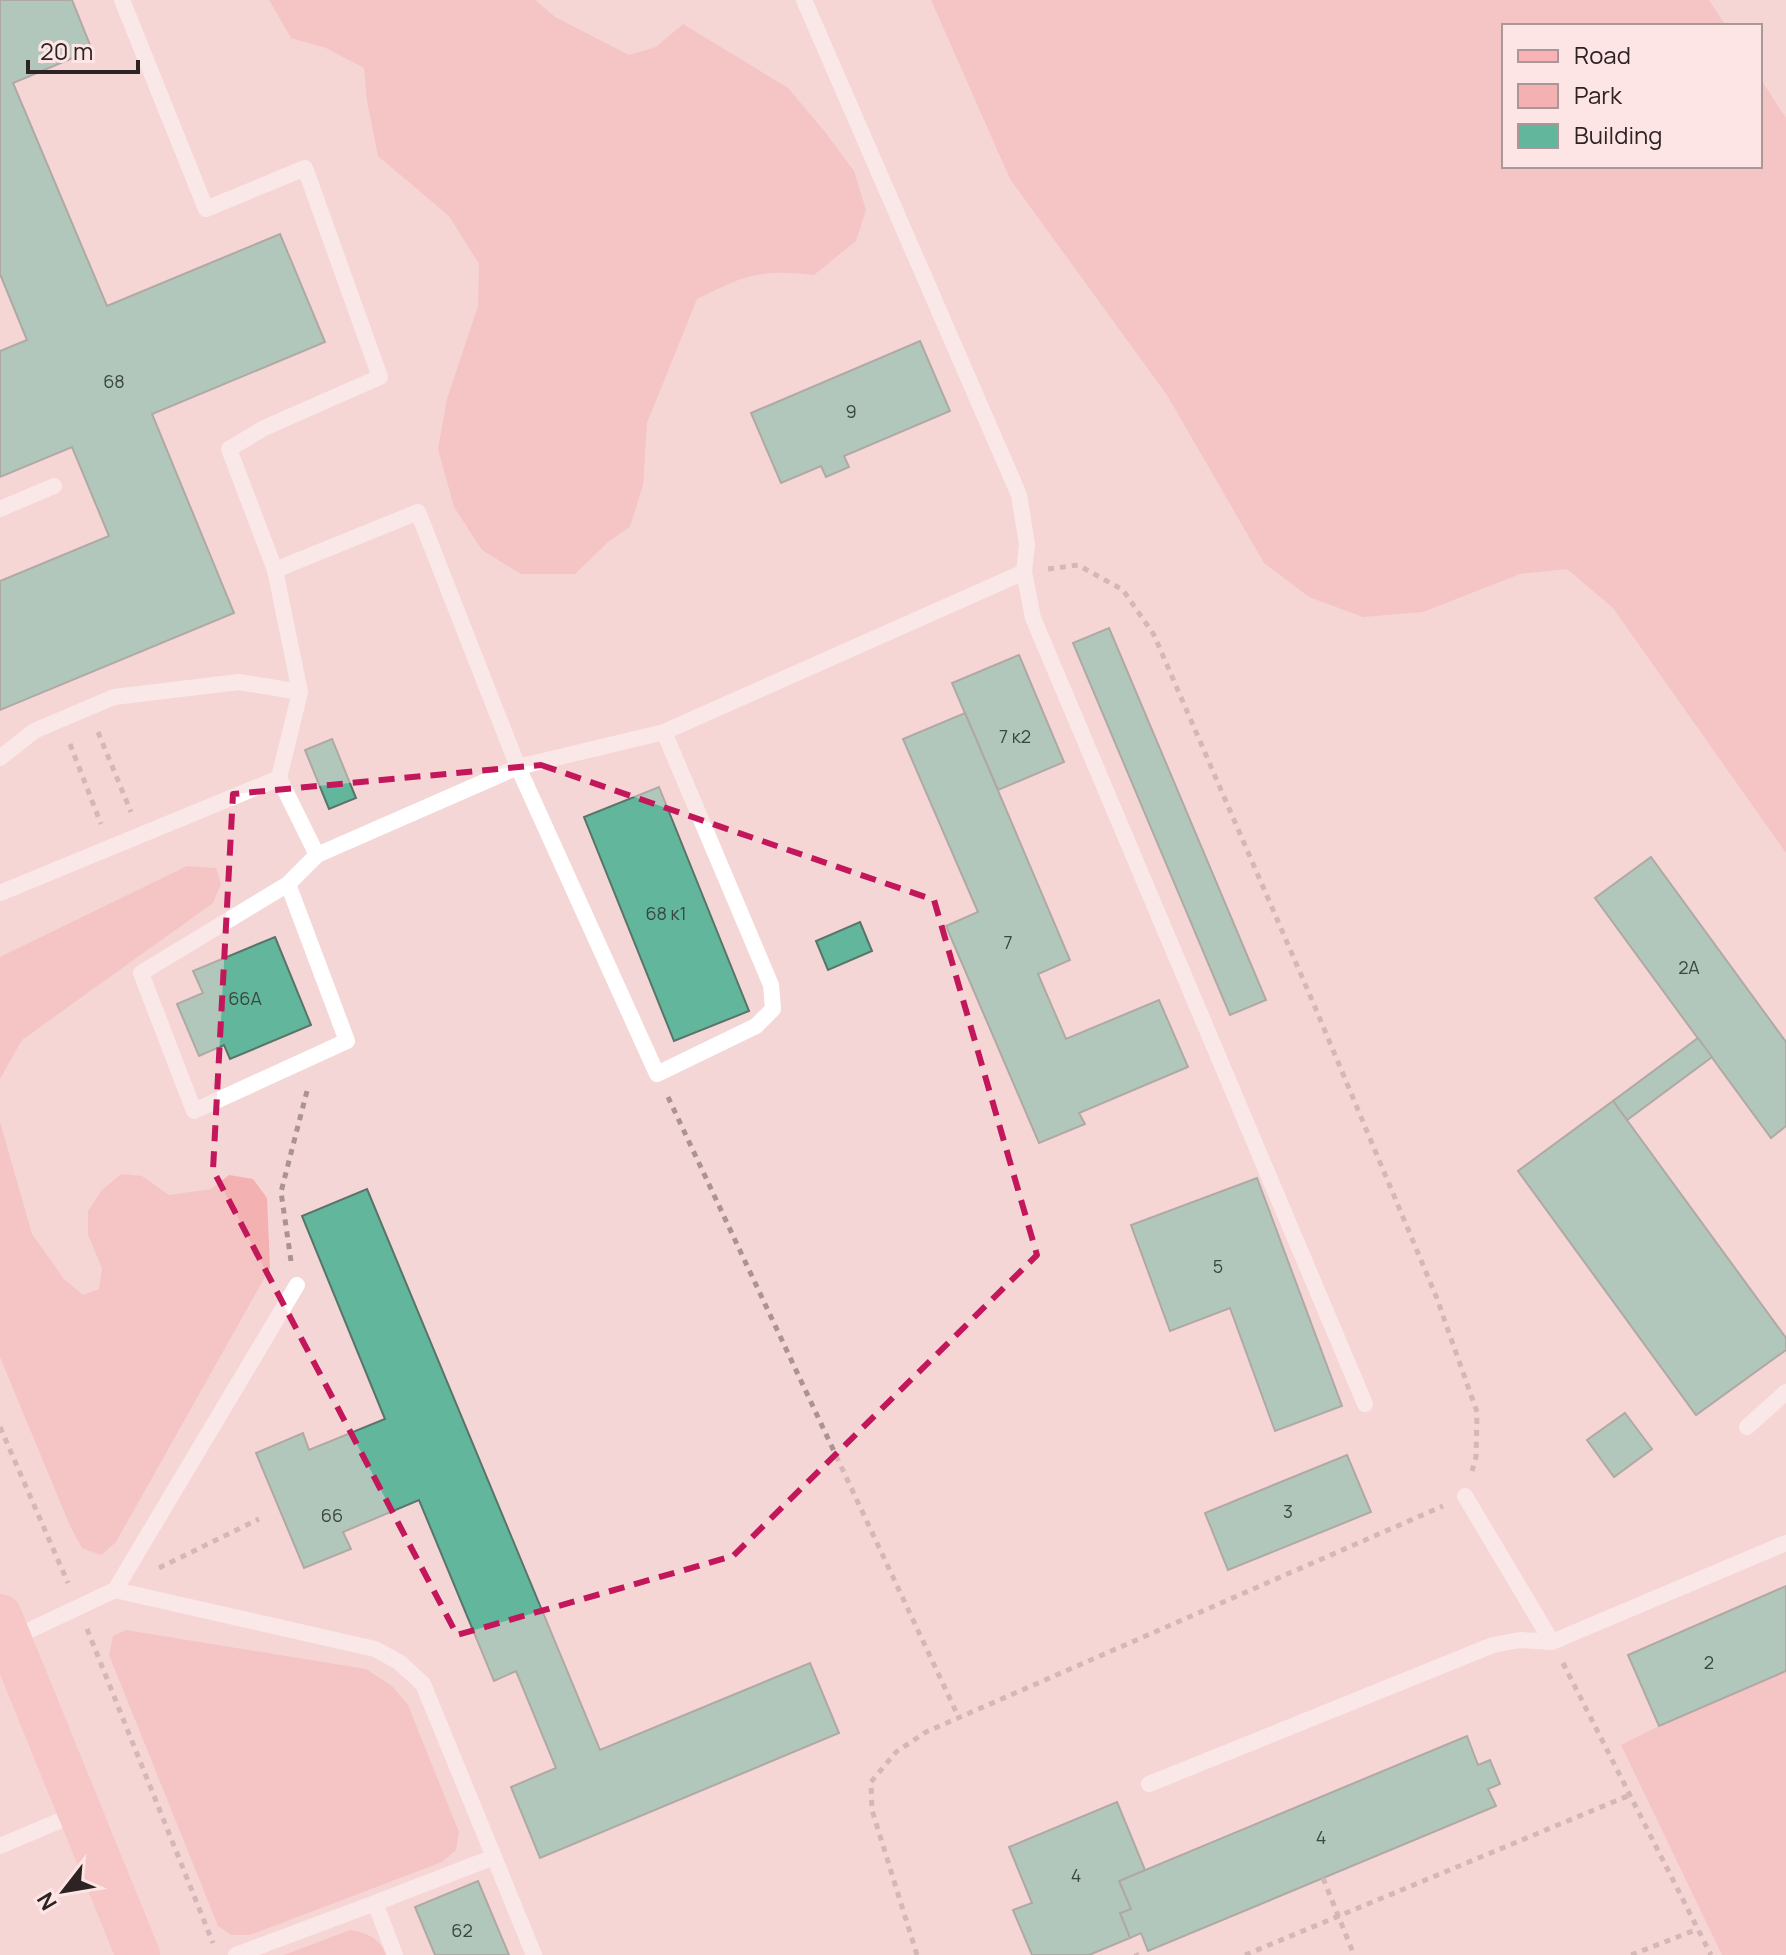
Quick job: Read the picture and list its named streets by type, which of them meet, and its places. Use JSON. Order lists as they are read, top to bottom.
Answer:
{
  "house_numbers": [
    "68",
    "9",
    "7 к2",
    "68 к1",
    "7",
    "2А",
    "66А",
    "5",
    "3",
    "66",
    "2",
    "4",
    "4",
    "62"
  ],
  "legend": ["Road", "Park", "Building"],
  "scale_bar": "20 m",
  "north": "bottom left"
}
